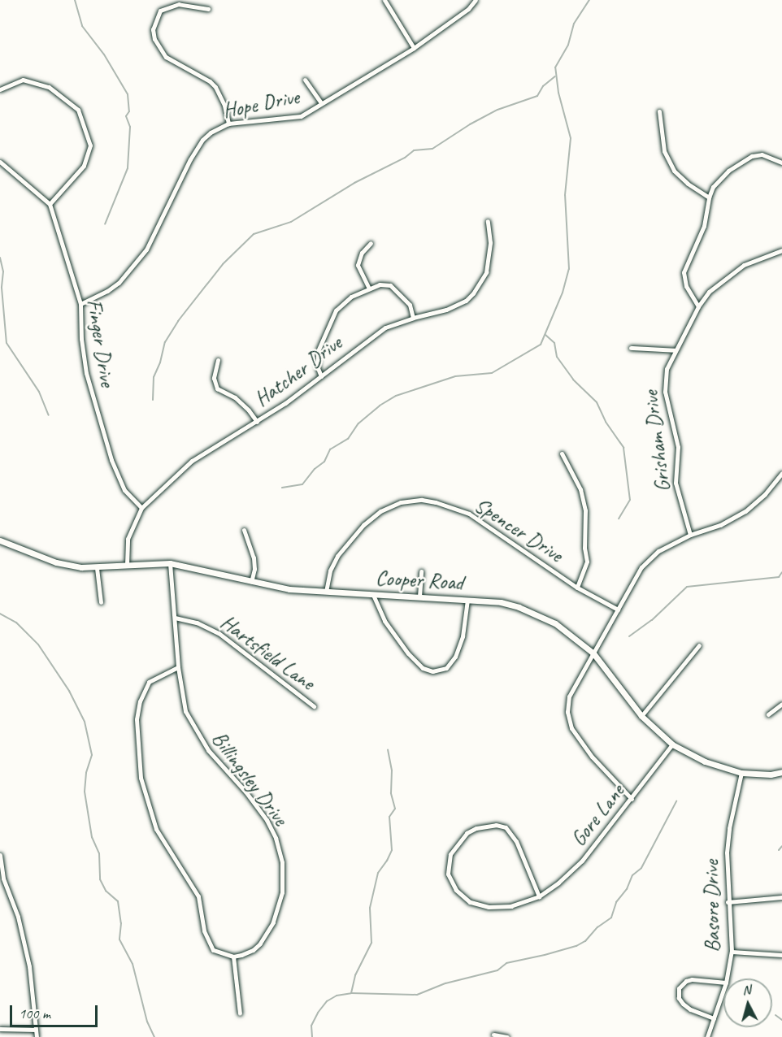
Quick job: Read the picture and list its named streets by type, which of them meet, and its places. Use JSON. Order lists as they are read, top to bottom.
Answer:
{
  "streets": {
    "street": [
      "Hope Drive",
      "Finger Drive",
      "Hatcher Drive",
      "Grisham Drive",
      "Spencer Drive",
      "Cooper Road",
      "Hartsfield Lane",
      "Billingsley Drive",
      "Gore Lane",
      "Basore Drive"
    ]
  },
  "crossings": [
    ["Hope Drive", "Finger Drive"],
    ["Finger Drive", "Hatcher Drive"],
    ["Hatcher Drive", "Cooper Road"],
    ["Spencer Drive", "Cooper Road"],
    ["Cooper Road", "Billingsley Drive"],
    ["Cooper Road", "Gore Lane"],
    ["Cooper Road", "Basore Drive"],
    ["Hartsfield Lane", "Billingsley Drive"]
  ],
  "scale_bar": "100 m",
  "north": "top"
}
